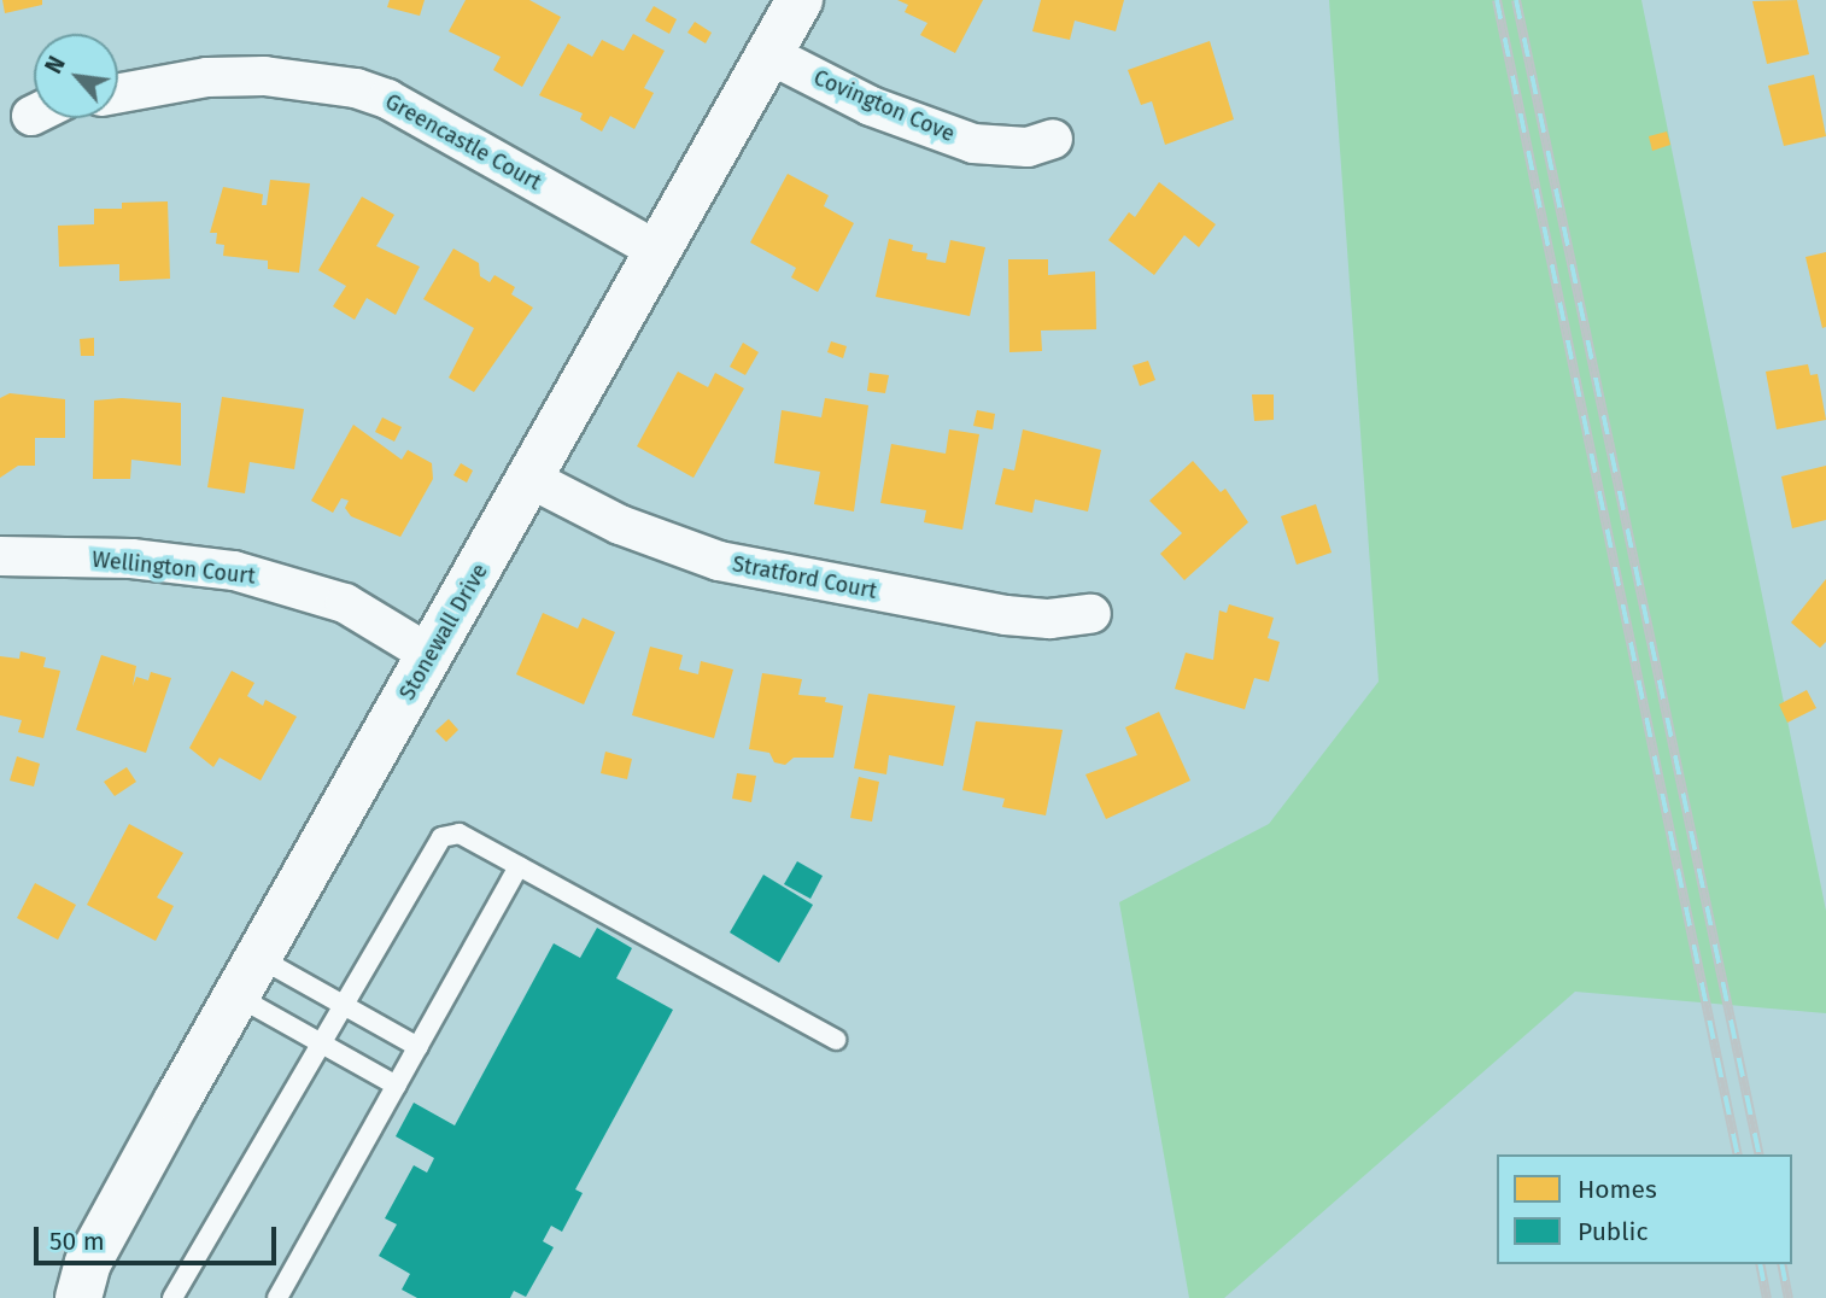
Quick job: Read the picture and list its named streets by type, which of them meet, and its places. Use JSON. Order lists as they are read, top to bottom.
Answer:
{
  "streets": {
    "street": [
      "Covington Cove",
      "Greencastle Court",
      "Wellington Court",
      "Stratford Court",
      "Stonewall Drive"
    ]
  },
  "crossings": [
    ["Covington Cove", "Stonewall Drive"],
    ["Greencastle Court", "Stonewall Drive"],
    ["Wellington Court", "Stonewall Drive"],
    ["Stratford Court", "Stonewall Drive"]
  ],
  "legend": ["Homes", "Public"],
  "scale_bar": "50 m",
  "north": "top left"
}
